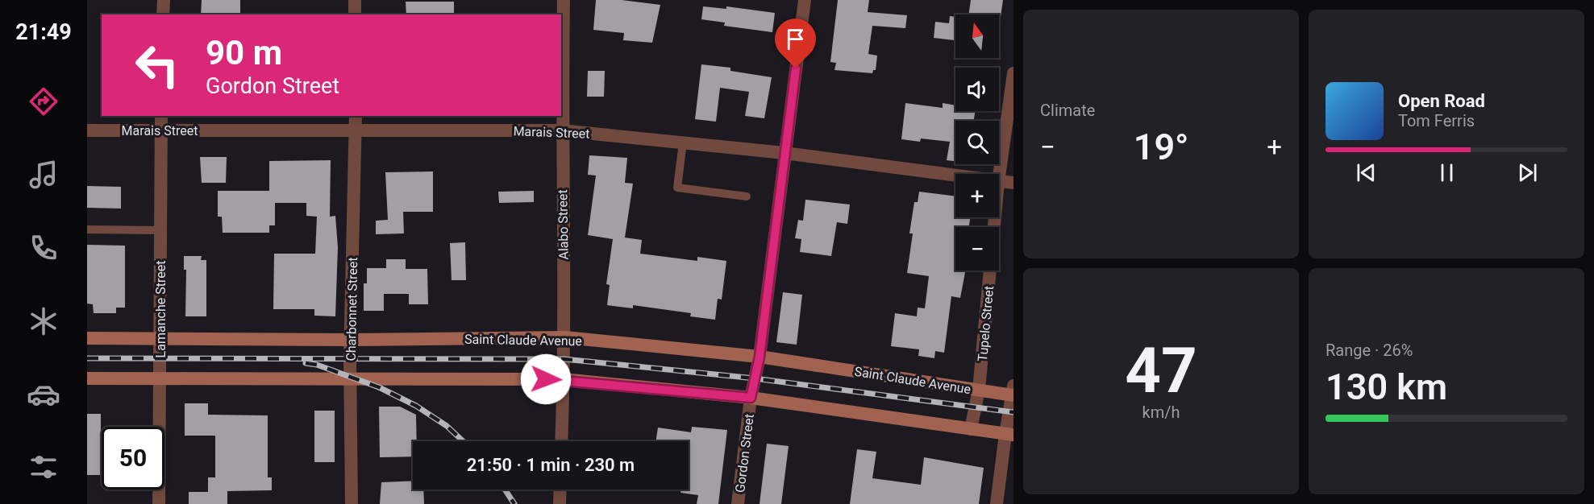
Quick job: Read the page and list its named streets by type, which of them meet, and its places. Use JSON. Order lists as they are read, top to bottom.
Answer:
{
  "streets": {
    "main road": ["Saint Claude Avenue"],
    "street": [
      "Marais Street",
      "Alabo Street",
      "Lamanche Street",
      "Charbonnet Street",
      "Tupelo Street",
      "Gordon Street"
    ]
  },
  "crossings": [
    ["Marais Street", "Alabo Street"],
    ["Marais Street", "Lamanche Street"],
    ["Marais Street", "Charbonnet Street"],
    ["Marais Street", "Tupelo Street"],
    ["Marais Street", "Gordon Street"],
    ["Alabo Street", "Saint Claude Avenue"],
    ["Lamanche Street", "Saint Claude Avenue"],
    ["Charbonnet Street", "Saint Claude Avenue"],
    ["Tupelo Street", "Saint Claude Avenue"],
    ["Saint Claude Avenue", "Gordon Street"]
  ],
  "north": "top",
  "page": {
    "tabs": "21:49",
    "tile": [
      "Climate",
      ["47", "km/h"],
      ["Range · 26%", "130 km"]
    ],
    "map_buttons": ["+", "−"],
    "turn": ["90 m", "Gordon Street"],
    "song": ["Open Road", "Tom Ferris"],
    "heat": ["−", "19°", "+"],
    "limit": "50",
    "trip": "21:50 · 1 min · 230 m"
  }
}
